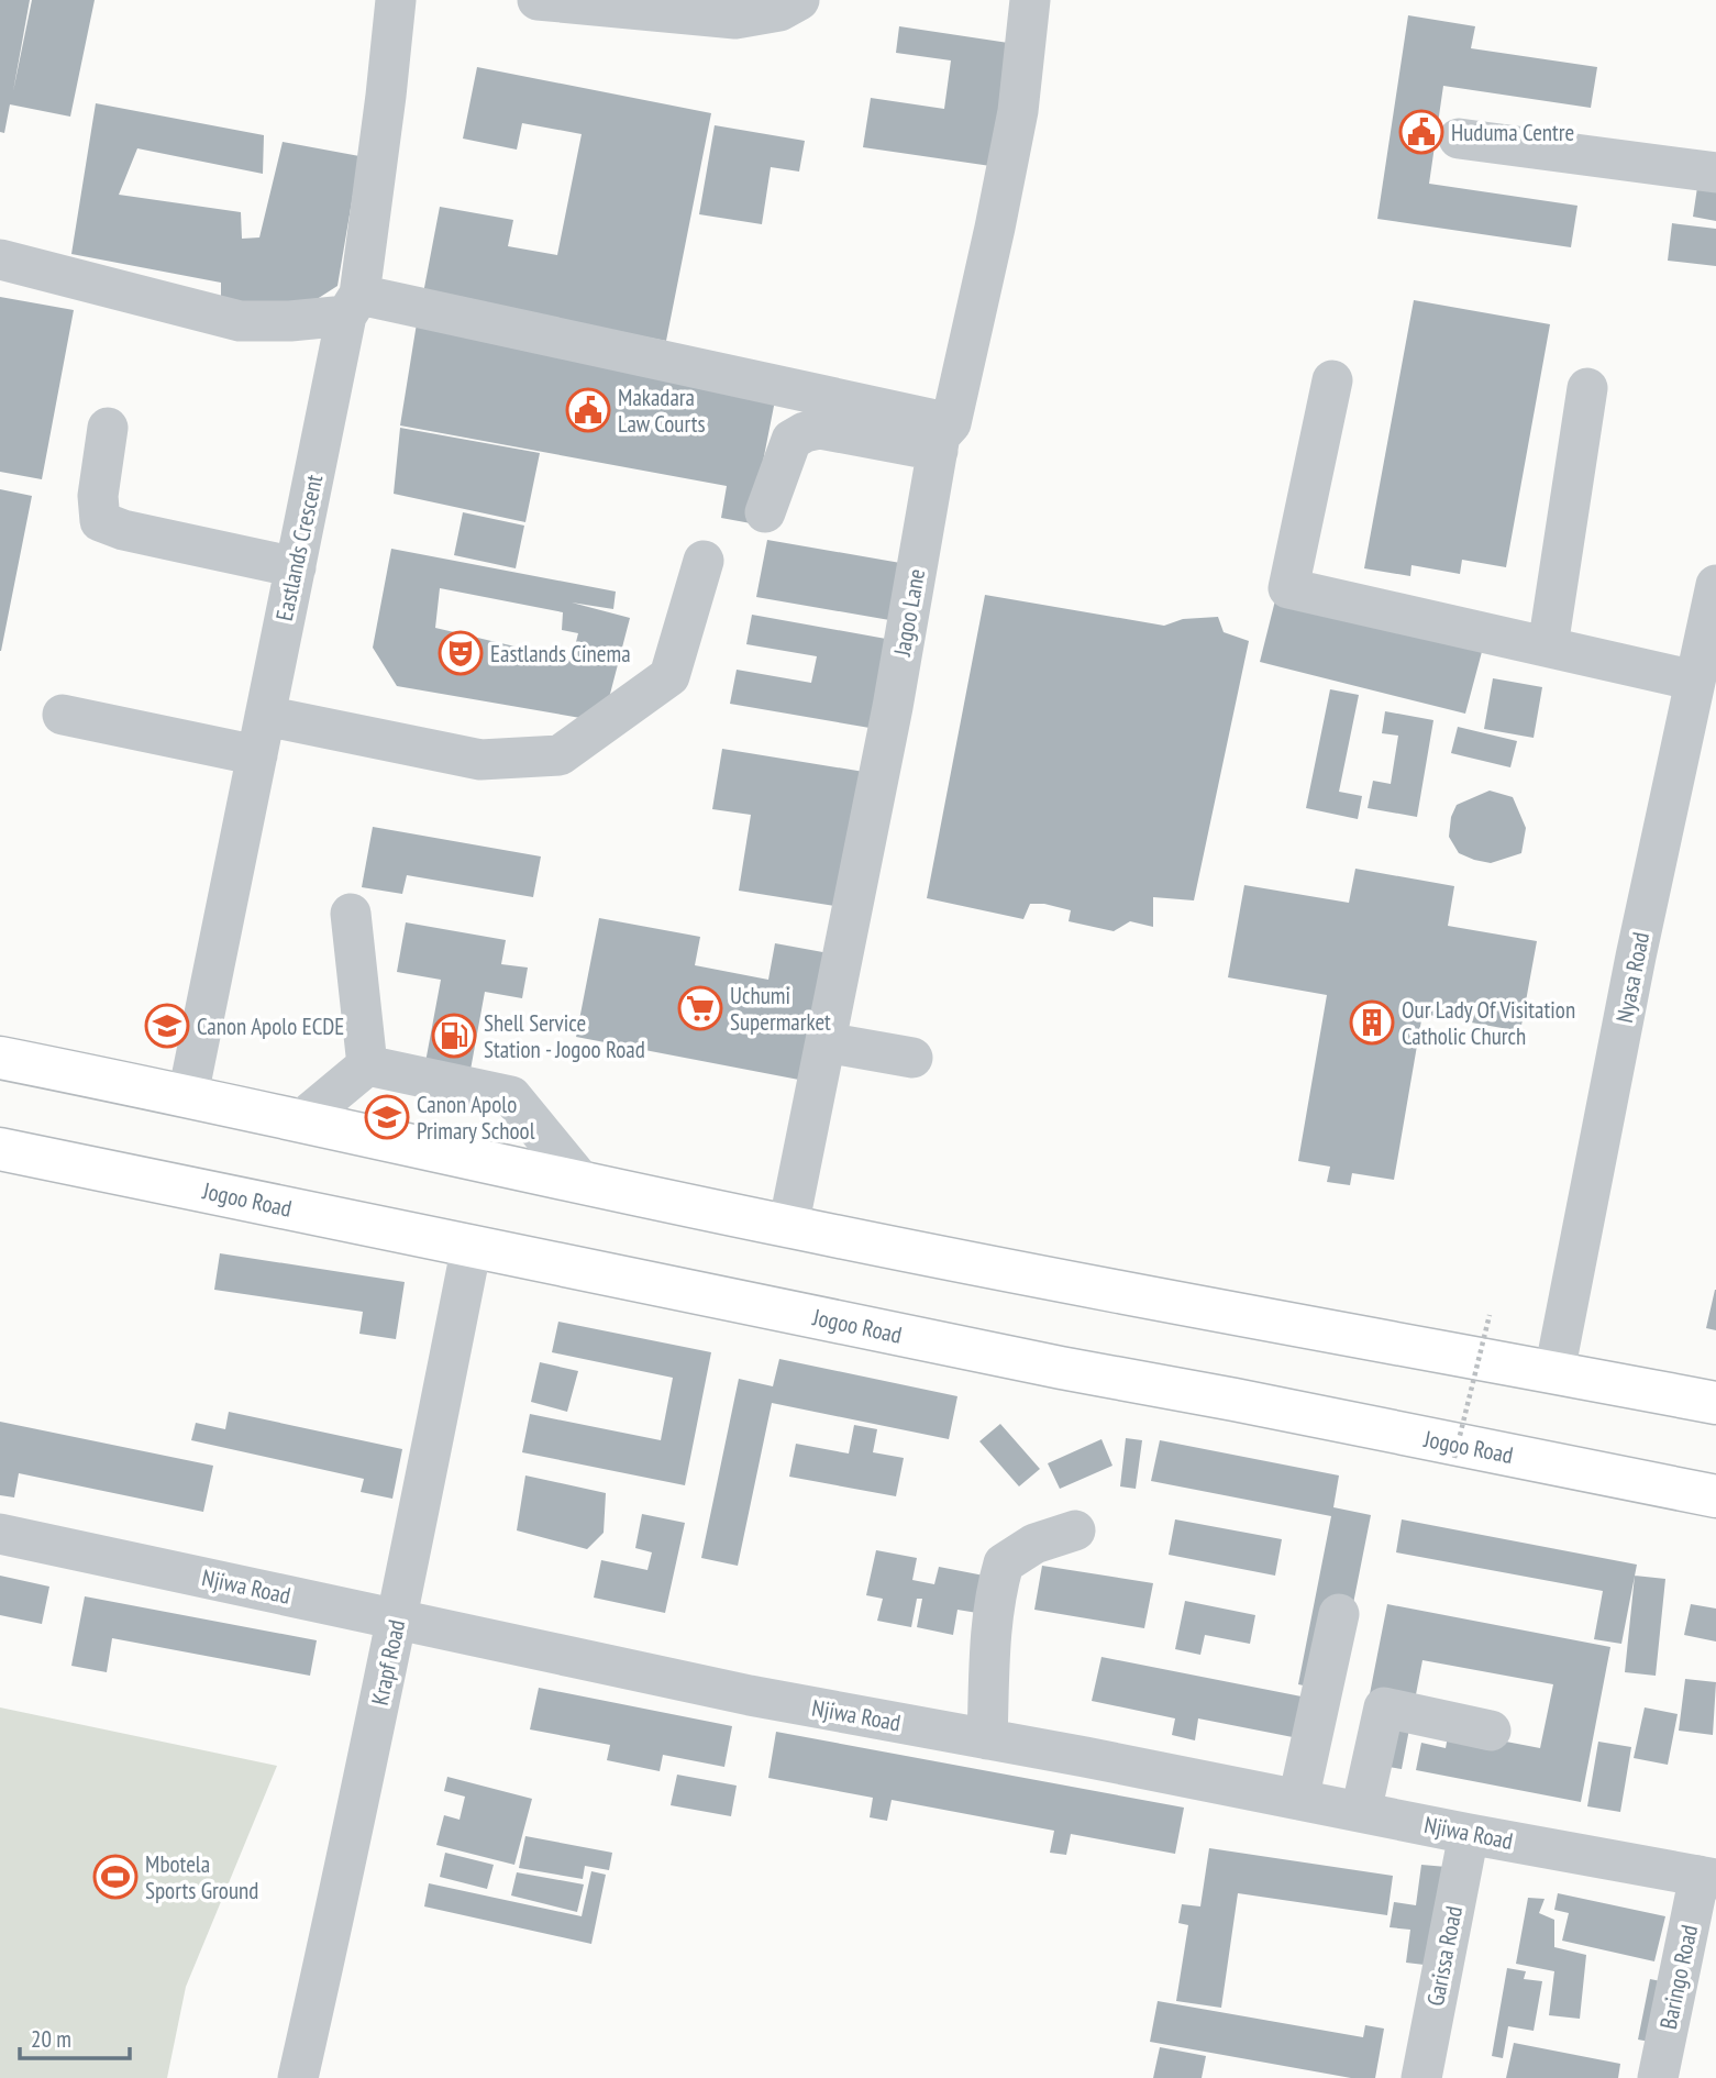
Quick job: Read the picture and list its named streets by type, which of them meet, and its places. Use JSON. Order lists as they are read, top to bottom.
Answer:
{
  "streets": {
    "main road": ["Jogoo Road"],
    "street": [
      "Eastlands Crescent",
      "Jagoo Lane",
      "Nyasa Road",
      "Njiwa Road",
      "Krapf Road",
      "Garissa Road",
      "Baringo Road"
    ]
  },
  "crossings": [
    ["Jogoo Road", "Krapf Road"],
    ["Njiwa Road", "Krapf Road"],
    ["Njiwa Road", "Garissa Road"],
    ["Njiwa Road", "Baringo Road"]
  ],
  "places": {
    "public building": ["Huduma Centre", "Makadara Law Courts"],
    "theatre": ["Eastlands Cinema"],
    "supermarket": ["Uchumi Supermarket"],
    "building": ["Our Lady Of Visitation Catholic Church"],
    "school or university": ["Canon Apolo ECDE", "Canon Apolo Primary School"],
    "fuel station": ["Shell Service Station - Jogoo Road"],
    "sports": ["Mbotela Sports Ground"]
  },
  "scale_bar": "20 m"
}
